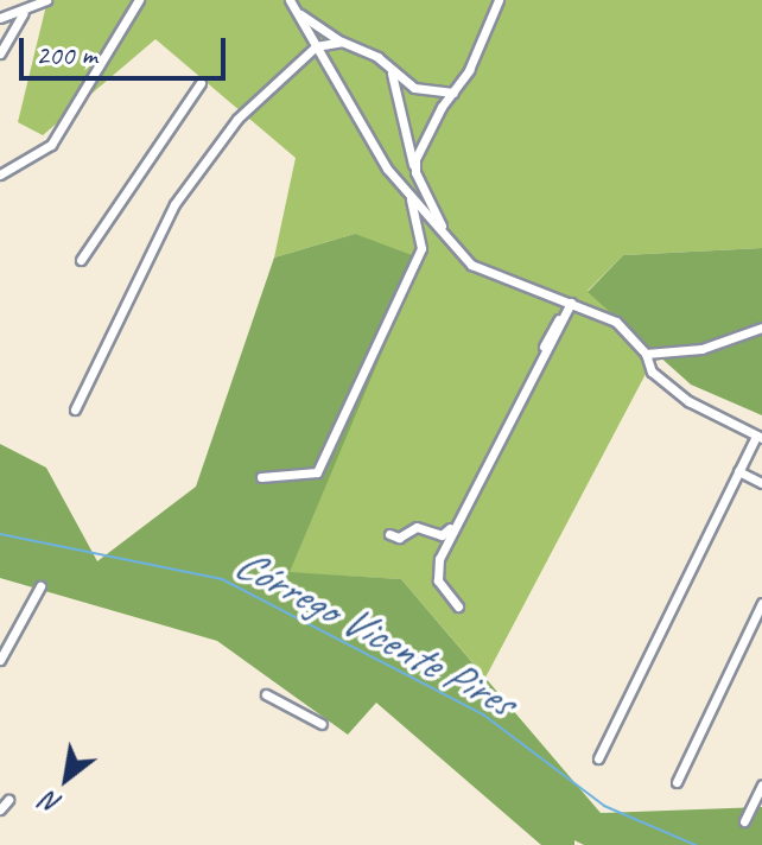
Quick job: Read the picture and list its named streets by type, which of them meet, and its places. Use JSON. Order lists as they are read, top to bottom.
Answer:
{
  "water": ["Córrego Vicente Pires"],
  "scale_bar": "200 m",
  "north": "bottom left"
}
